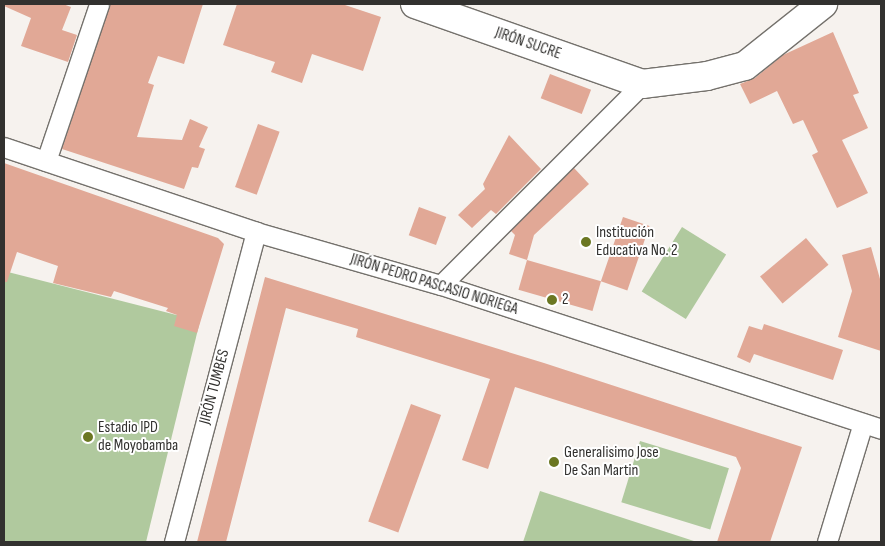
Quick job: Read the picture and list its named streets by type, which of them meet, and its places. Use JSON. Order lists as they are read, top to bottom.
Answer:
{
  "streets": {
    "street": ["JIRÓN SUCRE", "JIRÓN PEDRO PASCASIO NORIEGA", "JIRÓN TUMBES"]
  },
  "crossings": [
    ["JIRÓN PEDRO PASCASIO NORIEGA", "JIRÓN TUMBES"]
  ],
  "places": [
    "Institución Educativa No. 2",
    "2",
    "Estadio IPD de Moyobamba",
    "Generalisimo Jose De San Martin"
  ]
}
